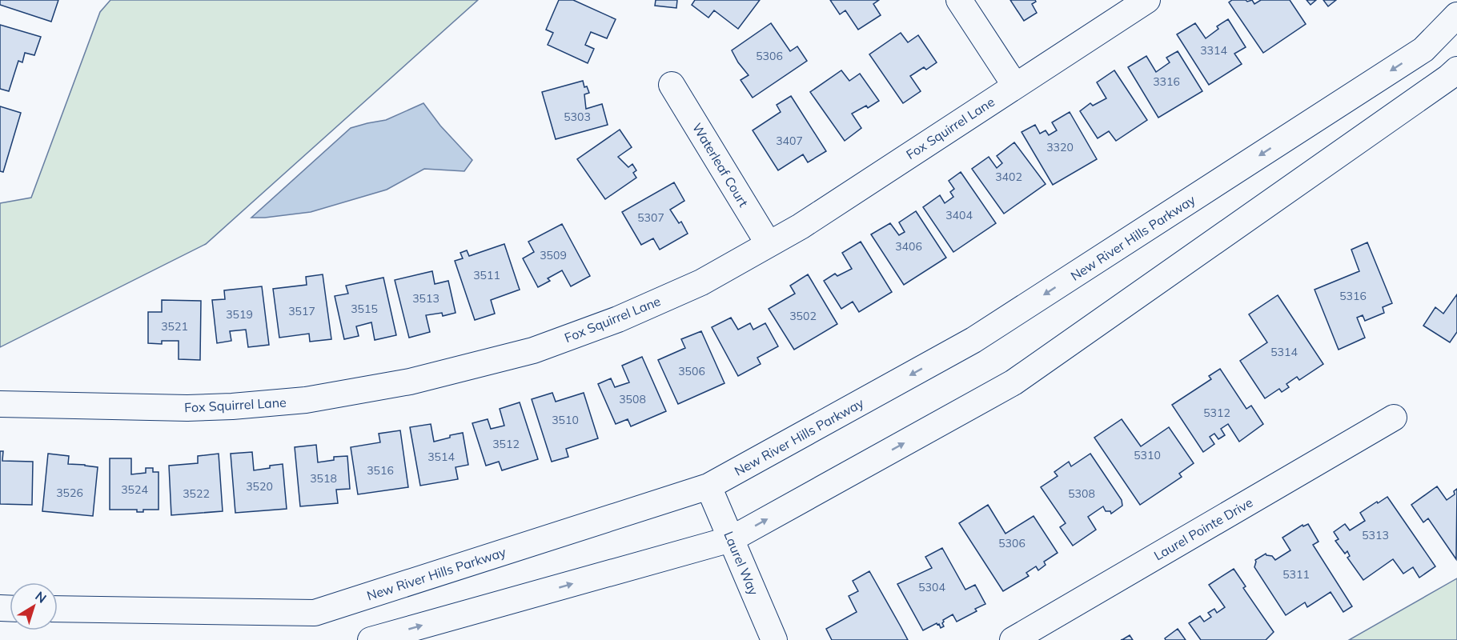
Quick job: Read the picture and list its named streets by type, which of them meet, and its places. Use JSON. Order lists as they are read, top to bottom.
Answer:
{
  "streets": {
    "street": [
      "Fox Squirrel Lane",
      "Waterleaf Court",
      "New River Hills Parkway",
      "Laurel Pointe Drive",
      "Laurel Way"
    ]
  },
  "crossings": [
    ["Fox Squirrel Lane", "Waterleaf Court"],
    ["New River Hills Parkway", "Laurel Way"]
  ],
  "house_numbers": [
    "3314",
    "5306",
    "3316",
    "5303",
    "3407",
    "3320",
    "3402",
    "3404",
    "5307",
    "3406",
    "3509",
    "3511",
    "5316",
    "3513",
    "3515",
    "3517",
    "3519",
    "3502",
    "3521",
    "5314",
    "3506",
    "3508",
    "5312",
    "3510",
    "3512",
    "5310",
    "3514",
    "3516",
    "3518",
    "3520",
    "3524",
    "3526",
    "3522",
    "5308",
    "5313",
    "5306",
    "5311",
    "5304"
  ],
  "north": "top right"
}
